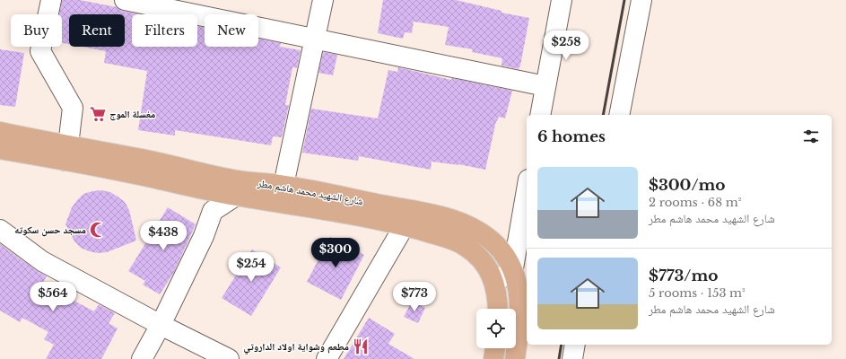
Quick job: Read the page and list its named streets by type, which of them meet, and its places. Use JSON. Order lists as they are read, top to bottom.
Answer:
{
  "streets": {
    "main road": ["شارع الشهيد محمد هاشم مطر"]
  },
  "places": {
    "supermarket": ["مغسلة الموج"],
    "mosque": ["مسجد حسن سكوته"],
    "restaurant": ["مطعم وشواية اولاد الداروتي"]
  },
  "page": {
    "chip": [
      "Buy",
      "Rent",
      "Filters",
      "New"
    ],
    "price": [
      "$258",
      "$438",
      "$300",
      "$254",
      "$564",
      "$773"
    ],
    "heading": "6 homes",
    "list": [
      {
        "name": "$300/mo",
        "note": "2 rooms · 68 m² · شارع الشهيد محمد هاشم مطر"
      },
      {
        "name": "$773/mo",
        "note": "5 rooms · 153 m² · شارع الشهيد محمد هاشم مطر"
      }
    ]
  }
}
